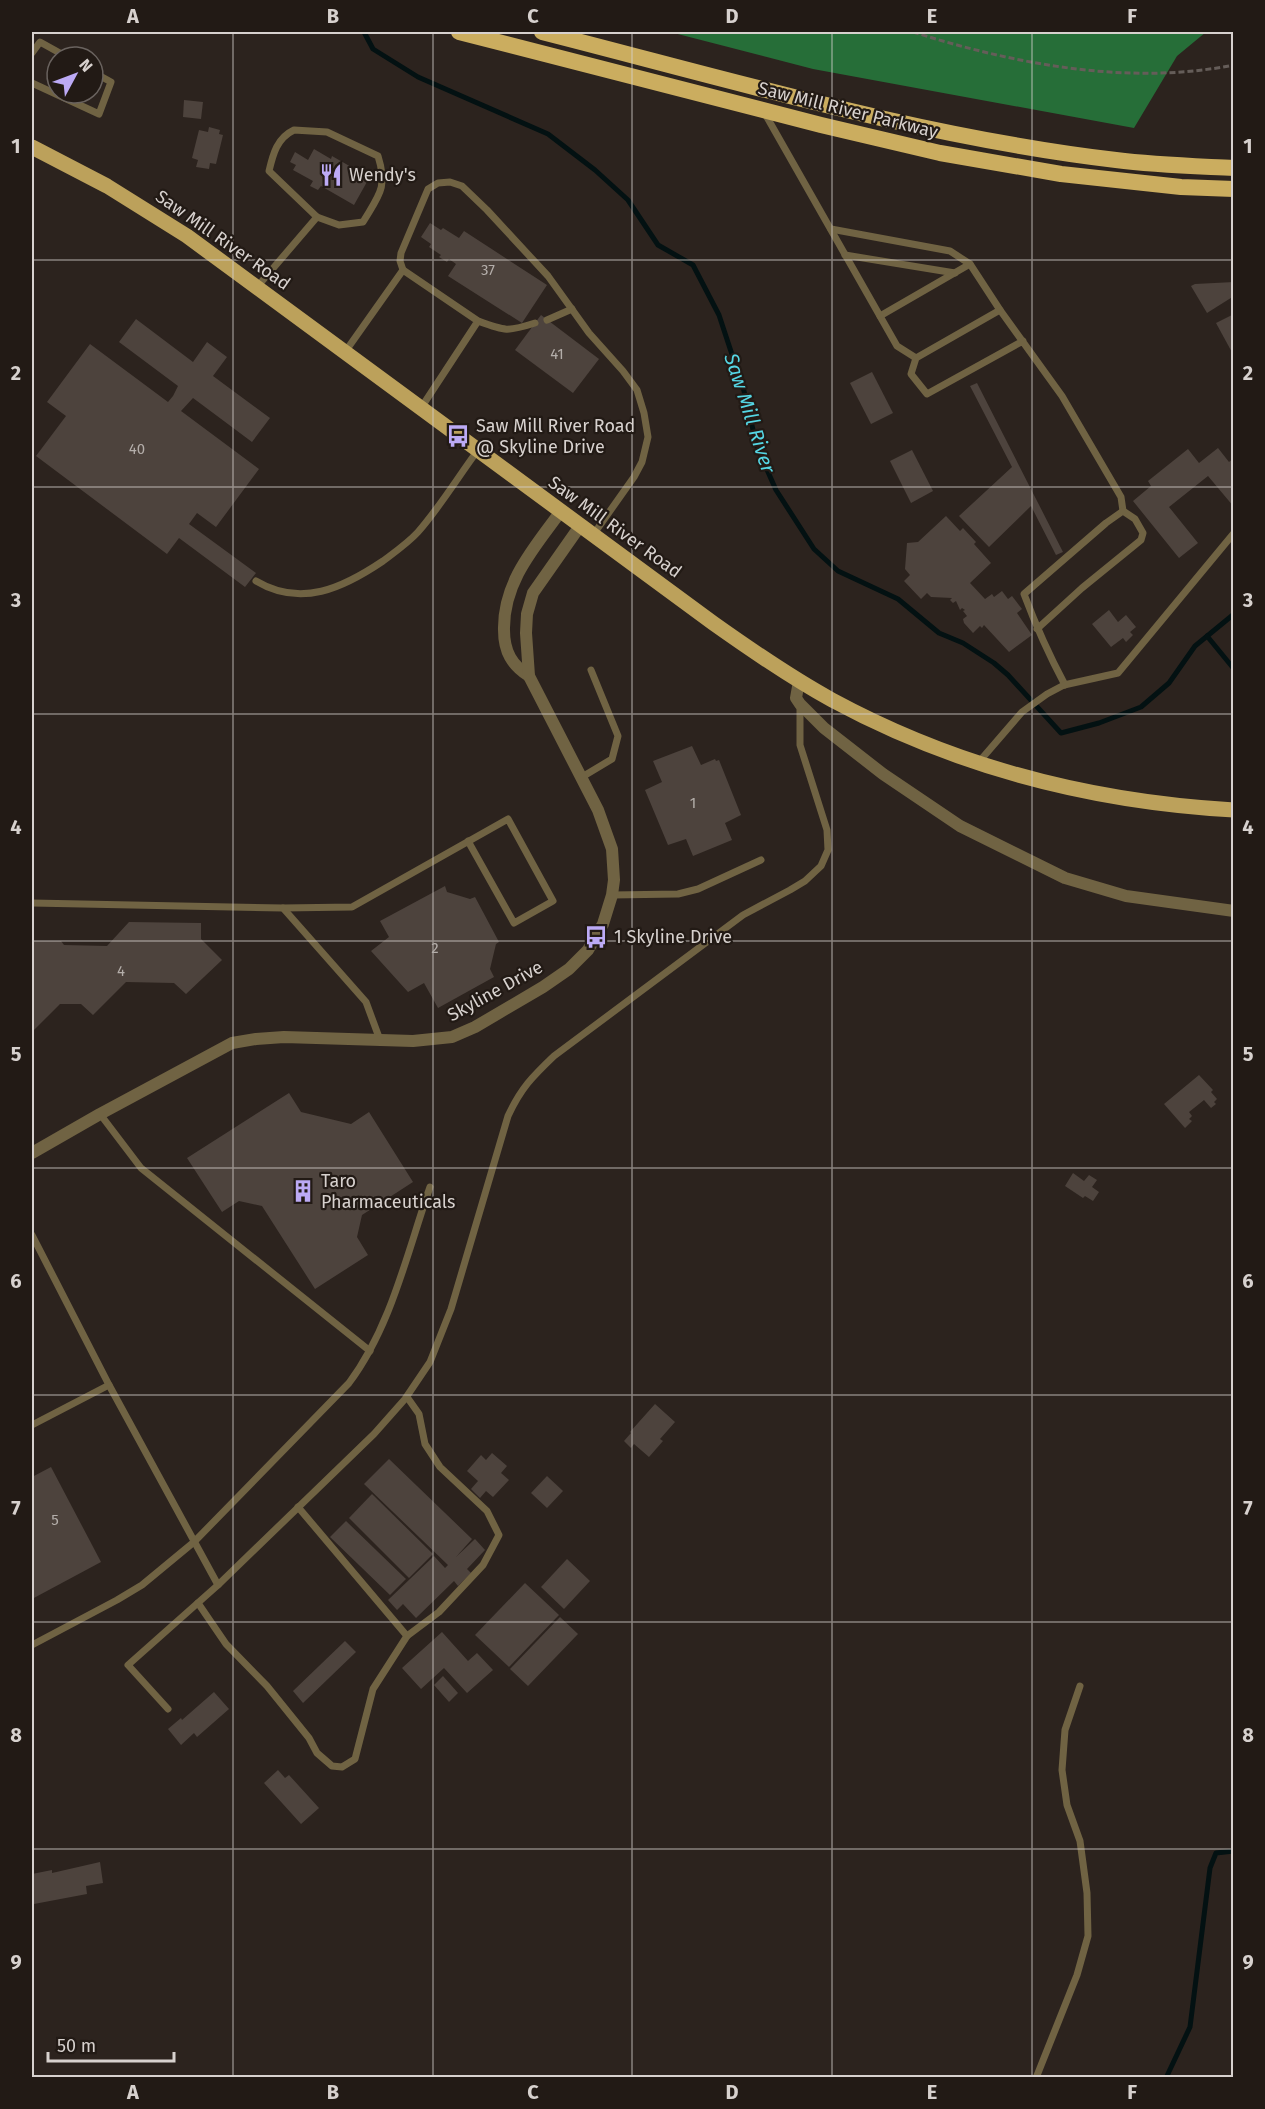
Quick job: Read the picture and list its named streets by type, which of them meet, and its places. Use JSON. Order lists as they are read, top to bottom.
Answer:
{
  "streets": {
    "highway": ["Saw Mill River Parkway"],
    "main road": ["Saw Mill River Road"],
    "street": ["Skyline Drive"]
  },
  "crossings": [
    ["Saw Mill River Road", "Skyline Drive"]
  ],
  "water": ["Saw Mill River"],
  "places": {
    "restaurant": ["Wendy's"],
    "bus stop": ["Saw Mill River Road @ Skyline Drive", "1 Skyline Drive"],
    "building": ["Taro Pharmaceuticals"]
  },
  "house_numbers": [
    "37",
    "41",
    "40",
    "1",
    "2",
    "4",
    "5"
  ],
  "scale_bar": "50 m",
  "north": "top right",
  "grid": {
    "columns": [
      "A",
      "B",
      "C",
      "D",
      "E",
      "F"
    ],
    "rows": [
      "1",
      "2",
      "3",
      "4",
      "5",
      "6",
      "7",
      "8",
      "9"
    ]
  }
}
